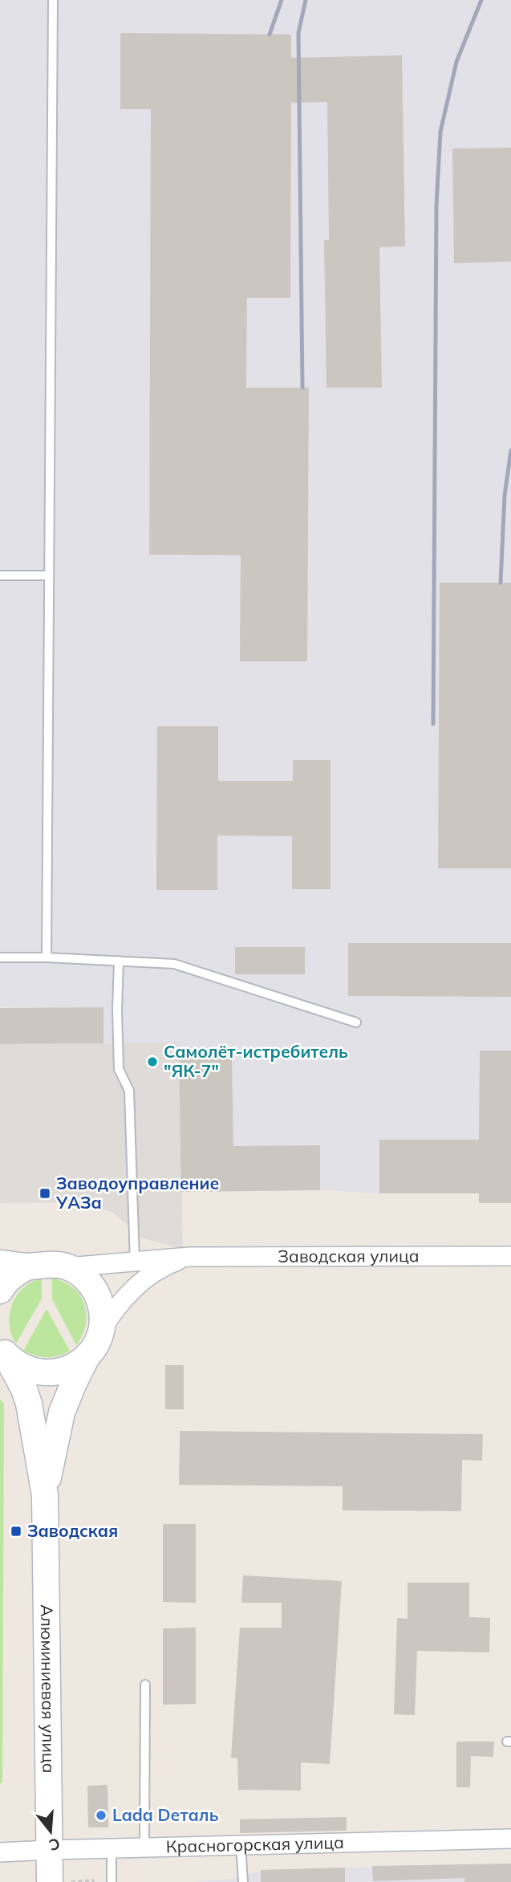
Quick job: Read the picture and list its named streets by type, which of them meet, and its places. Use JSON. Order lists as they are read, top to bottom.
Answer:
{
  "streets": {
    "main road": ["Алюминиевая улица"],
    "street": ["Заводская улица", "Красногорская улица"]
  },
  "crossings": [
    ["Алюминиевая улица", "Красногорская улица"]
  ],
  "places": {
    "other": ["Самолёт-истребитель \"ЯК-7\"", "Lada Dеталь"],
    "transit": ["Заводоуправление УАЗа", "Заводская"]
  },
  "north": "bottom"
}
